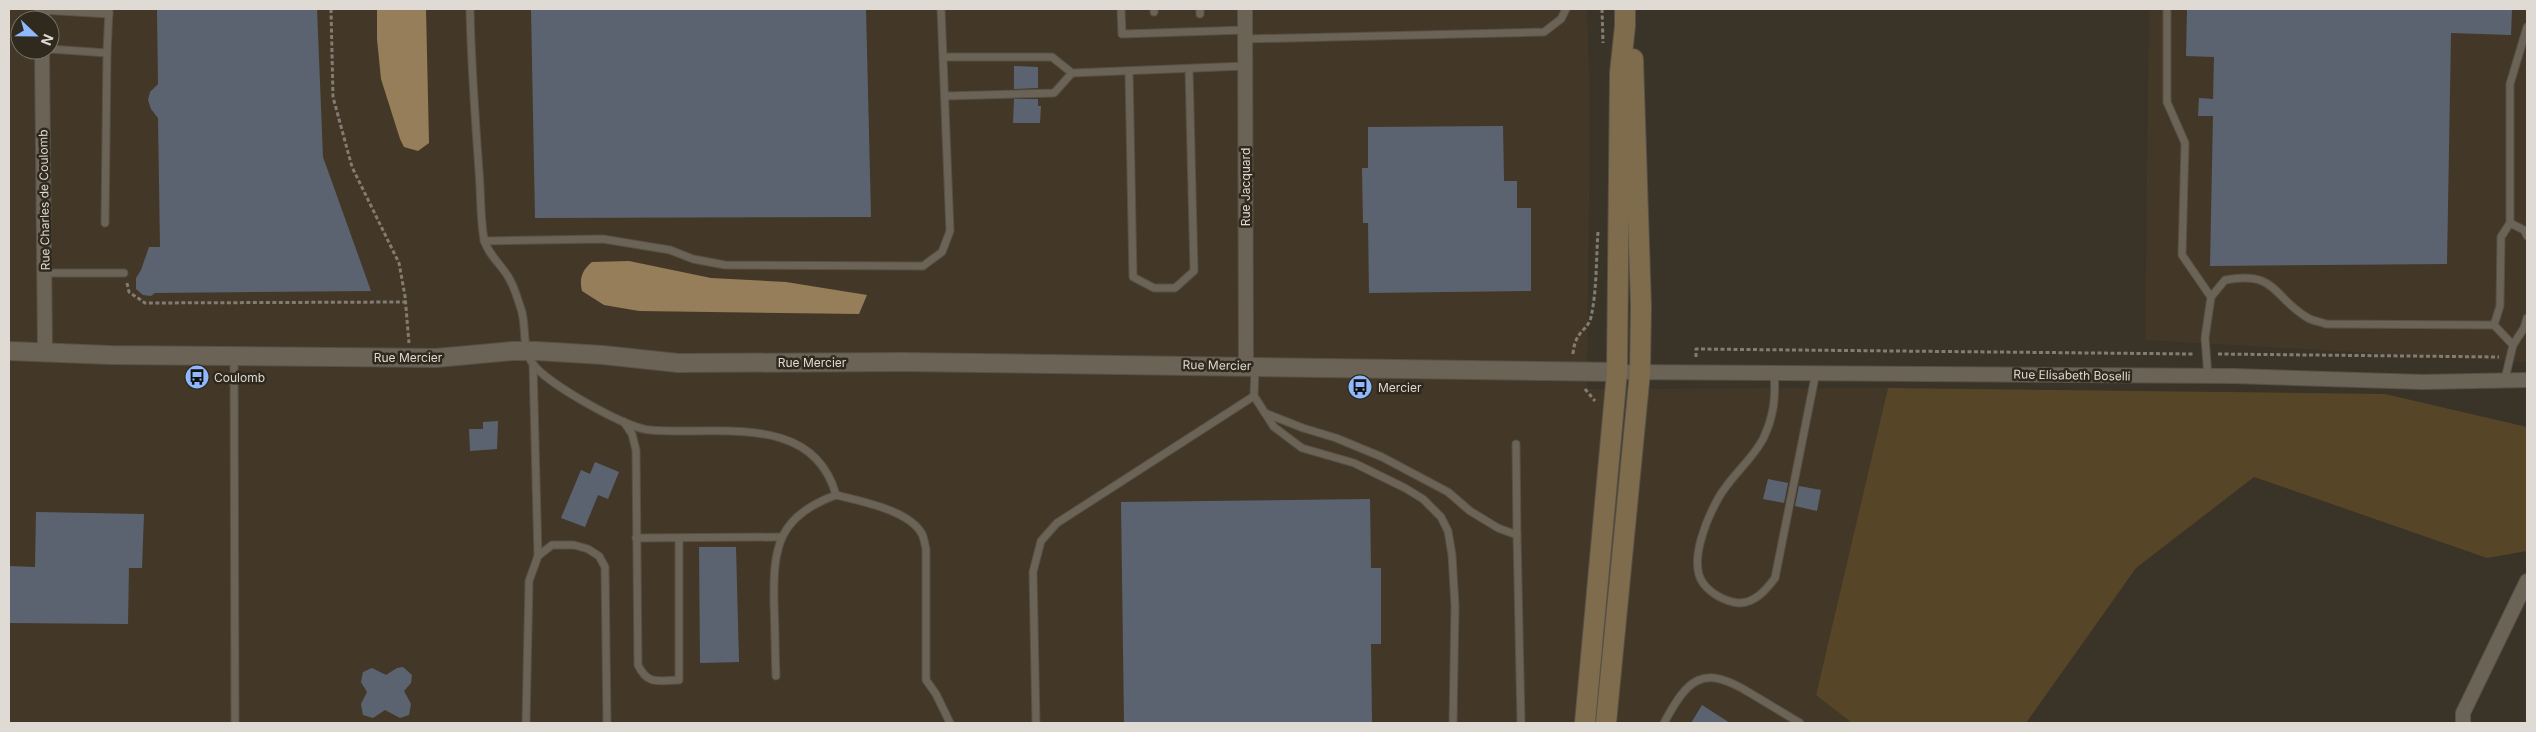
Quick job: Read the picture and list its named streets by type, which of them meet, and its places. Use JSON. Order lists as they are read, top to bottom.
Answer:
{
  "streets": {
    "street": [
      "Rue Jacquard",
      "Rue Charles de Coulomb",
      "Rue Mercier",
      "Rue Elisabeth Boselli"
    ]
  },
  "crossings": [
    ["Rue Jacquard", "Rue Mercier"],
    ["Rue Charles de Coulomb", "Rue Mercier"],
    ["Rue Mercier", "Rue Elisabeth Boselli"]
  ],
  "places": {
    "bus stop": ["Coulomb", "Mercier"]
  },
  "north": "right"
}
